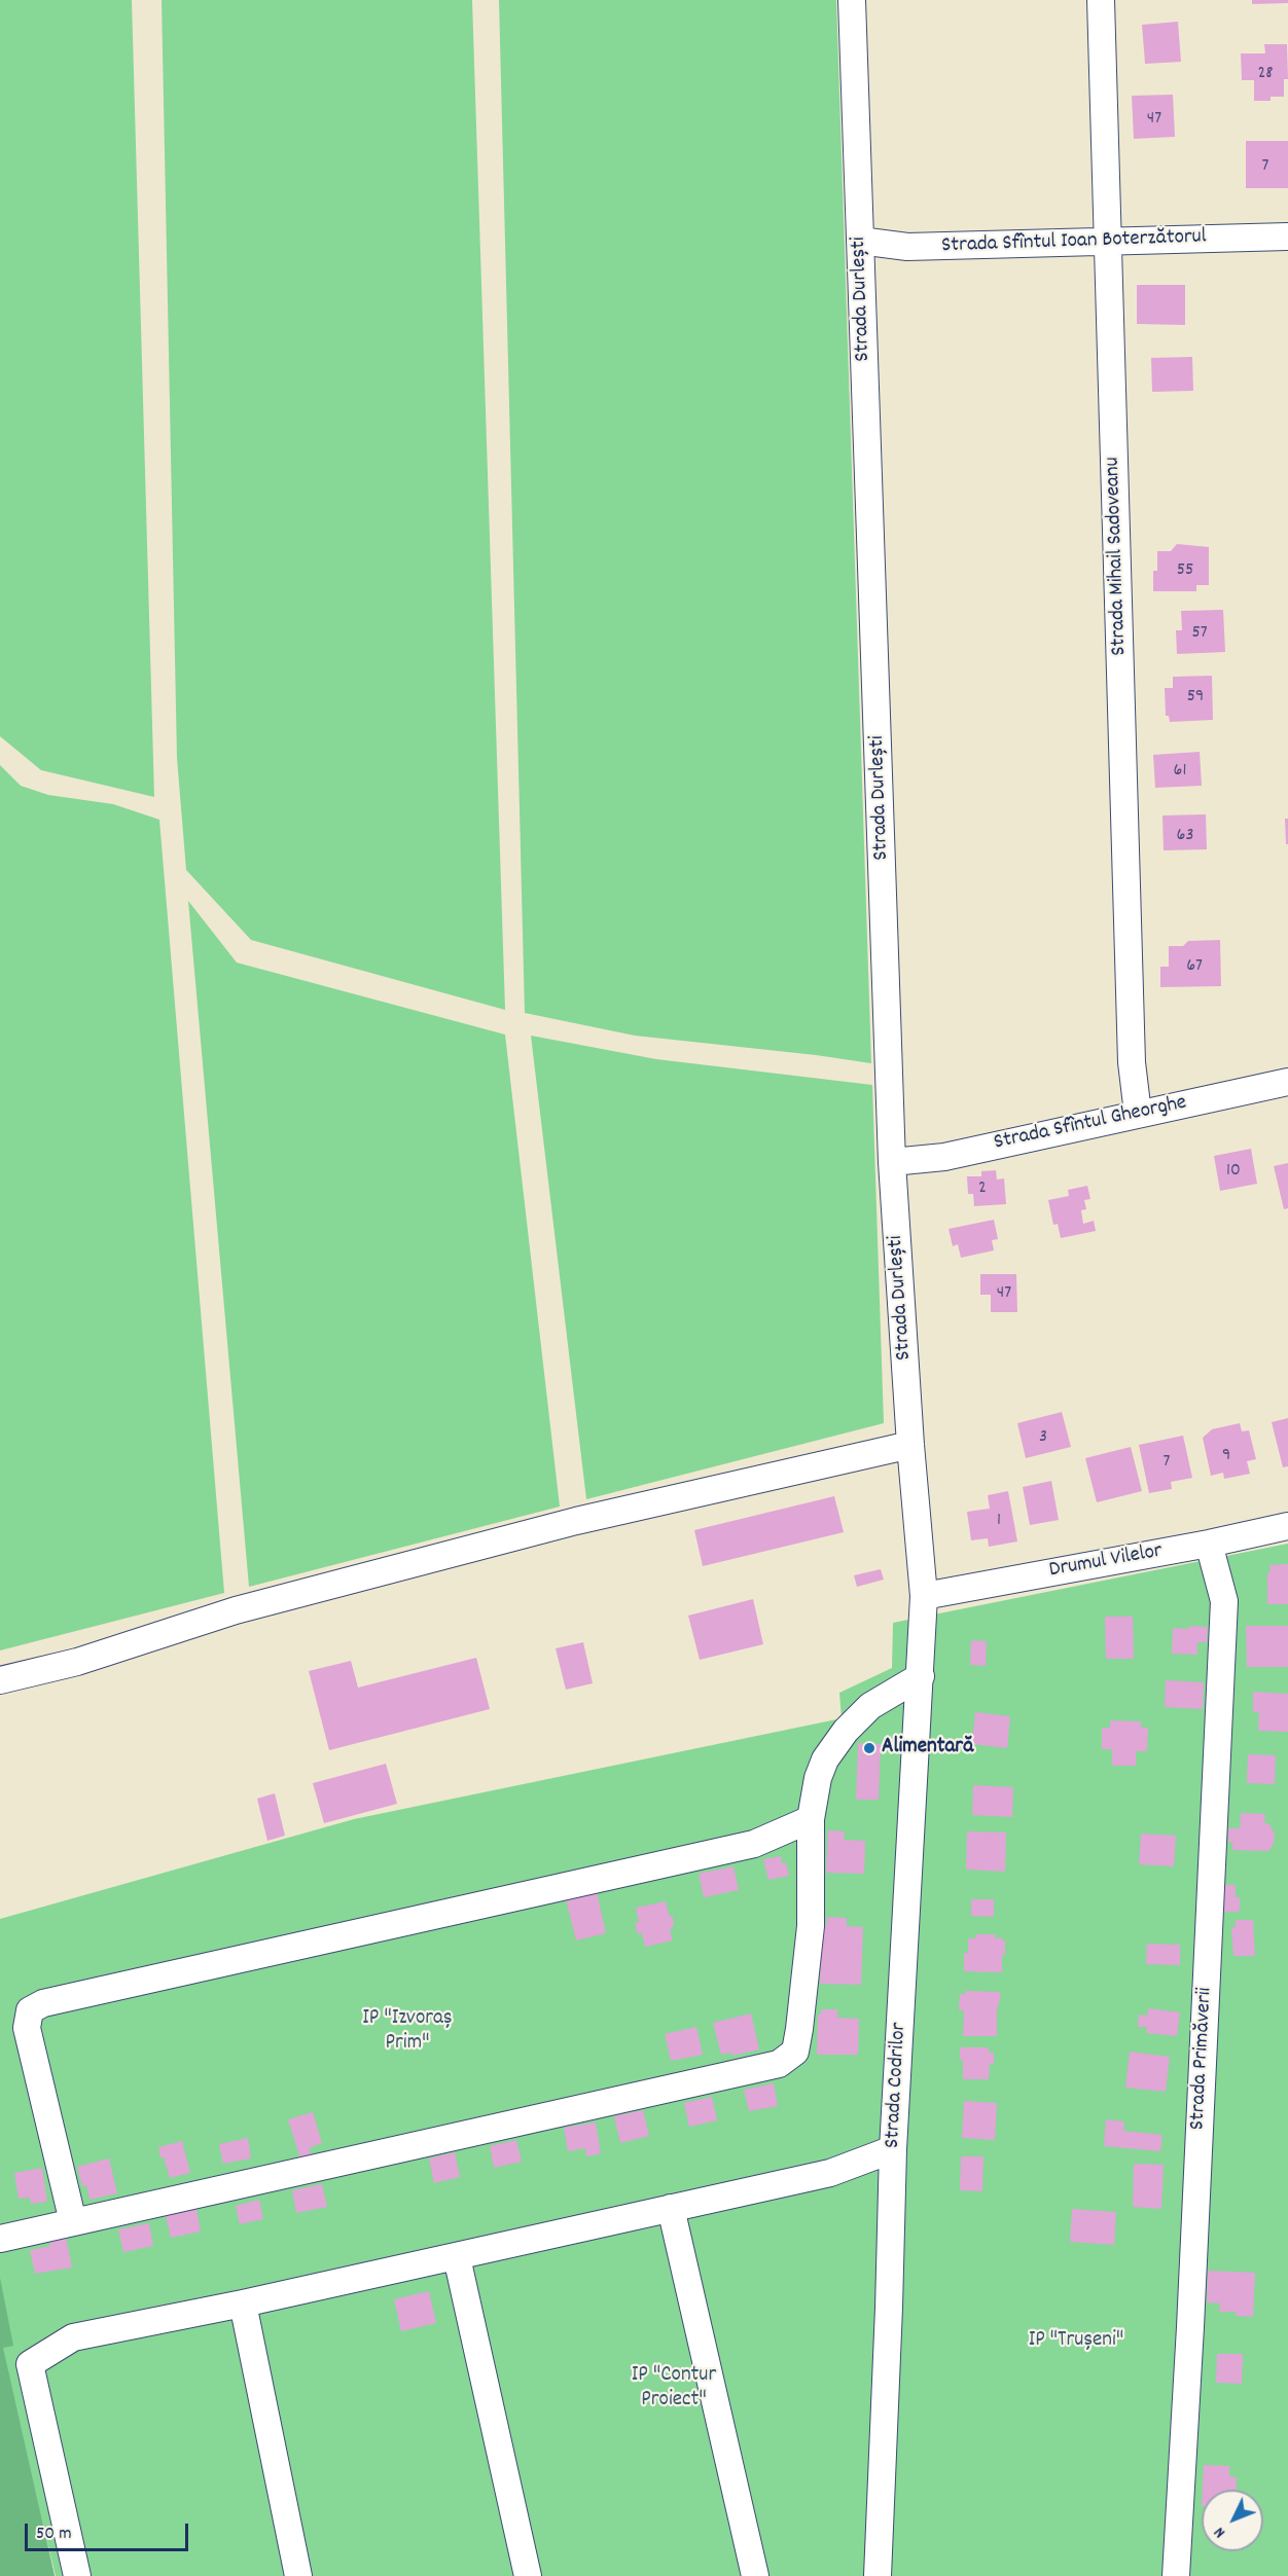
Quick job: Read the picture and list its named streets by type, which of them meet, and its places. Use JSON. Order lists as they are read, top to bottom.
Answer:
{
  "streets": {
    "street": [
      "Strada Sfîntul Ioan Boterzătorul",
      "Strada Durlești",
      "Strada Mihail Sadoveanu",
      "Strada Sfîntul Gheorghe",
      "Drumul Vilelor",
      "Strada Primăverii",
      "Strada Codrilor"
    ]
  },
  "crossings": [
    ["Strada Sfîntul Ioan Boterzătorul", "Strada Durlești"],
    ["Strada Sfîntul Ioan Boterzătorul", "Strada Mihail Sadoveanu"],
    ["Strada Durlești", "Strada Sfîntul Gheorghe"],
    ["Strada Durlești", "Drumul Vilelor"],
    ["Strada Durlești", "Strada Codrilor"],
    ["Strada Mihail Sadoveanu", "Strada Sfîntul Gheorghe"],
    ["Drumul Vilelor", "Strada Primăverii"],
    ["Drumul Vilelor", "Strada Codrilor"]
  ],
  "parks": ["IP \"Izvoraș Prim\"", "IP \"Trușeni\"", "IP \"Contur Proiect\""],
  "places": ["Alimentară"],
  "house_numbers": [
    "28",
    "47",
    "7",
    "55",
    "57",
    "59",
    "61",
    "63",
    "67",
    "10",
    "2",
    "47",
    "3",
    "9",
    "7",
    "1"
  ],
  "scale_bar": "50 m",
  "north": "bottom left"
}
